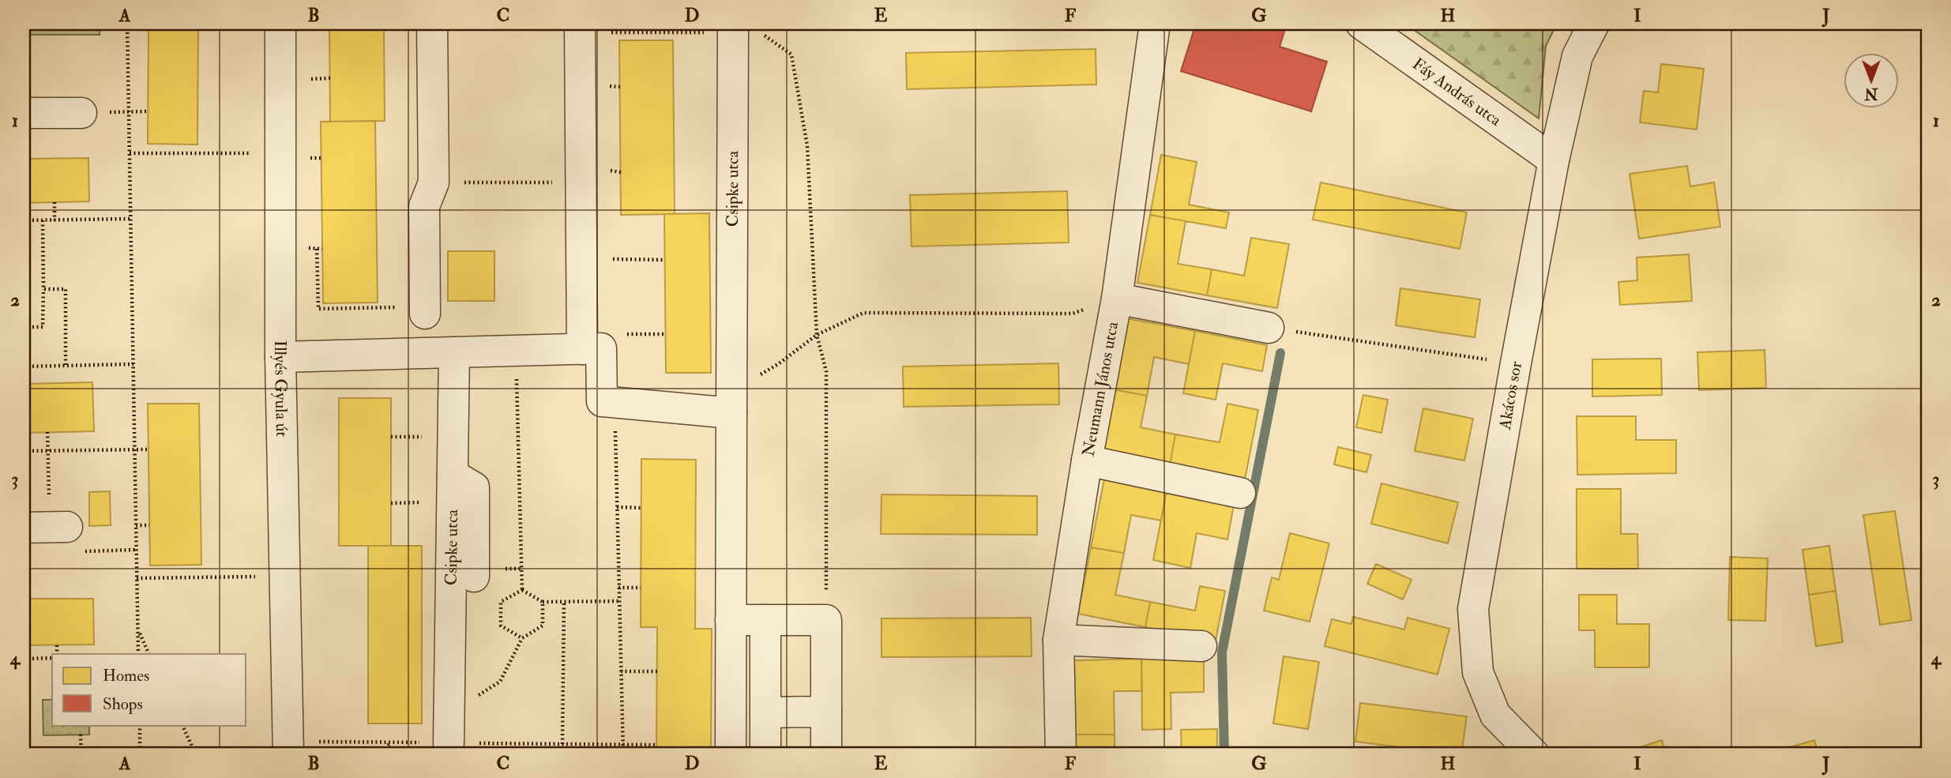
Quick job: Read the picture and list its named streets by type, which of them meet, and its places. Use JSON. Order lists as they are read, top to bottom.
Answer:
{
  "streets": {
    "street": [
      "Fáy András utca",
      "Csipke utca",
      "Neumann János utca",
      "Illyés Gyula út",
      "Akácos sor"
    ]
  },
  "crossings": [
    ["Fáy András utca", "Akácos sor"]
  ],
  "legend": ["Homes", "Shops"],
  "north": "bottom",
  "grid": {
    "columns": [
      "A",
      "B",
      "C",
      "D",
      "E",
      "F",
      "G",
      "H",
      "I",
      "J"
    ],
    "rows": [
      "1",
      "2",
      "3",
      "4"
    ]
  }
}
